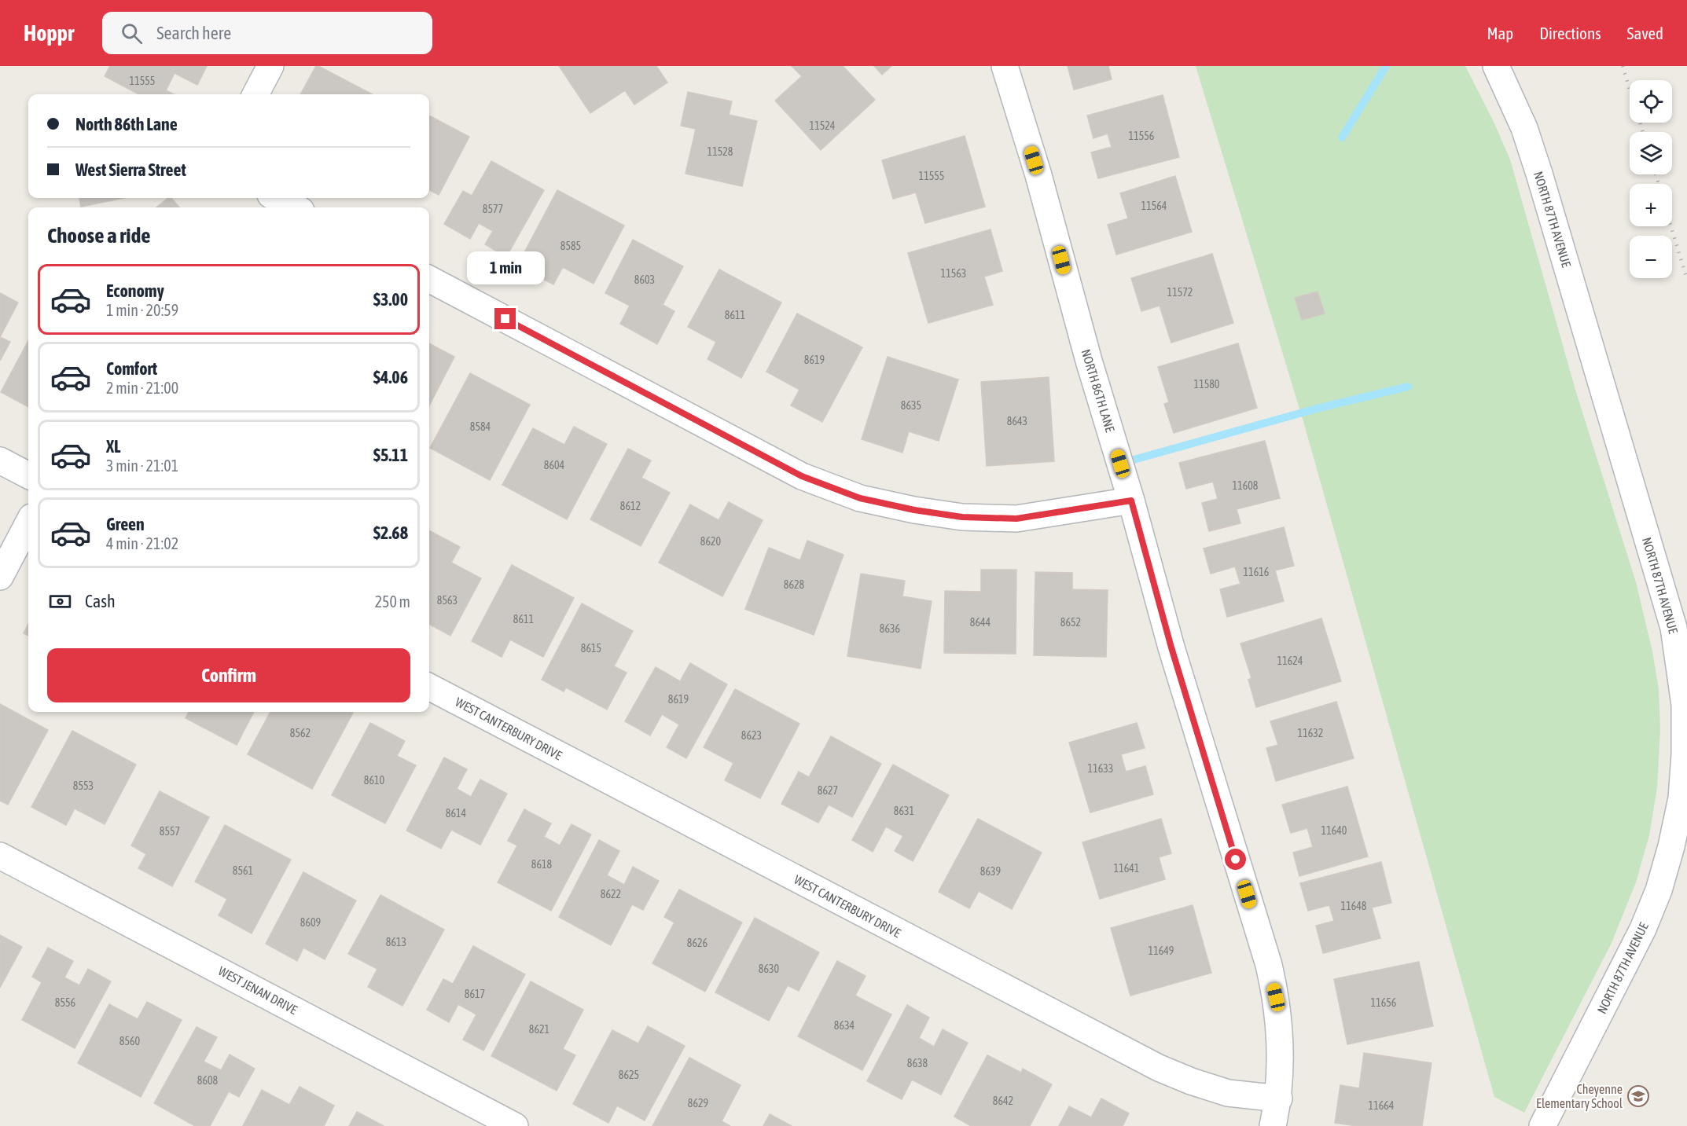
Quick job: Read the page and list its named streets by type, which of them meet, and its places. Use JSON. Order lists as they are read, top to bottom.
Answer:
{
  "streets": {
    "street": [
      "NORTH 87TH AVENUE",
      "NORTH 86TH LANE",
      "WEST CANTERBURY DRIVE",
      "WEST JENAN DRIVE"
    ]
  },
  "crossings": [
    ["NORTH 86TH LANE", "WEST CANTERBURY DRIVE"]
  ],
  "places": {
    "school or university": ["Cheyenne Elementary School"]
  },
  "house_numbers": [
    "11555",
    "11524",
    "11556",
    "11528",
    "11555",
    "11564",
    "8577",
    "8585",
    "11563",
    "8603",
    "11572",
    "8611",
    "8619",
    "11580",
    "8635",
    "8643",
    "8584",
    "8604",
    "11608",
    "8612",
    "8620",
    "11616",
    "8628",
    "8563",
    "8611",
    "8644",
    "8652",
    "8636",
    "8615",
    "11624",
    "8619",
    "8562",
    "11632",
    "8623",
    "11633",
    "8610",
    "8553",
    "8627",
    "8631",
    "8614",
    "11640",
    "8557",
    "8618",
    "11641",
    "8561",
    "8639",
    "8622",
    "11648",
    "8609",
    "8613",
    "8626",
    "11649",
    "8630",
    "8617",
    "8556",
    "11656",
    "8634",
    "8621",
    "8560",
    "8638",
    "8625",
    "8608",
    "8642",
    "8629",
    "11664"
  ],
  "page": {
    "header": "Hoppr",
    "search": "Search here",
    "nav": ["Map", "Directions", "Saved"],
    "map_buttons": ["+", "−"],
    "banner": ["North 86th Lane", "West Sierra Street"],
    "heading": "Choose a ride",
    "bubble": "1 min",
    "list": [
      {
        "name": "Economy",
        "note": "1 min · 20:59",
        "value": "$3.00"
      },
      {
        "name": "Comfort",
        "note": "2 min · 21:00",
        "value": "$4.06"
      },
      {
        "name": "XL",
        "note": "3 min · 21:01",
        "value": "$5.11"
      },
      {
        "name": "Green",
        "note": "4 min · 21:02",
        "value": "$2.68"
      }
    ],
    "pay": ["Cash", "250 m"],
    "buttons": "Confirm"
  }
}
